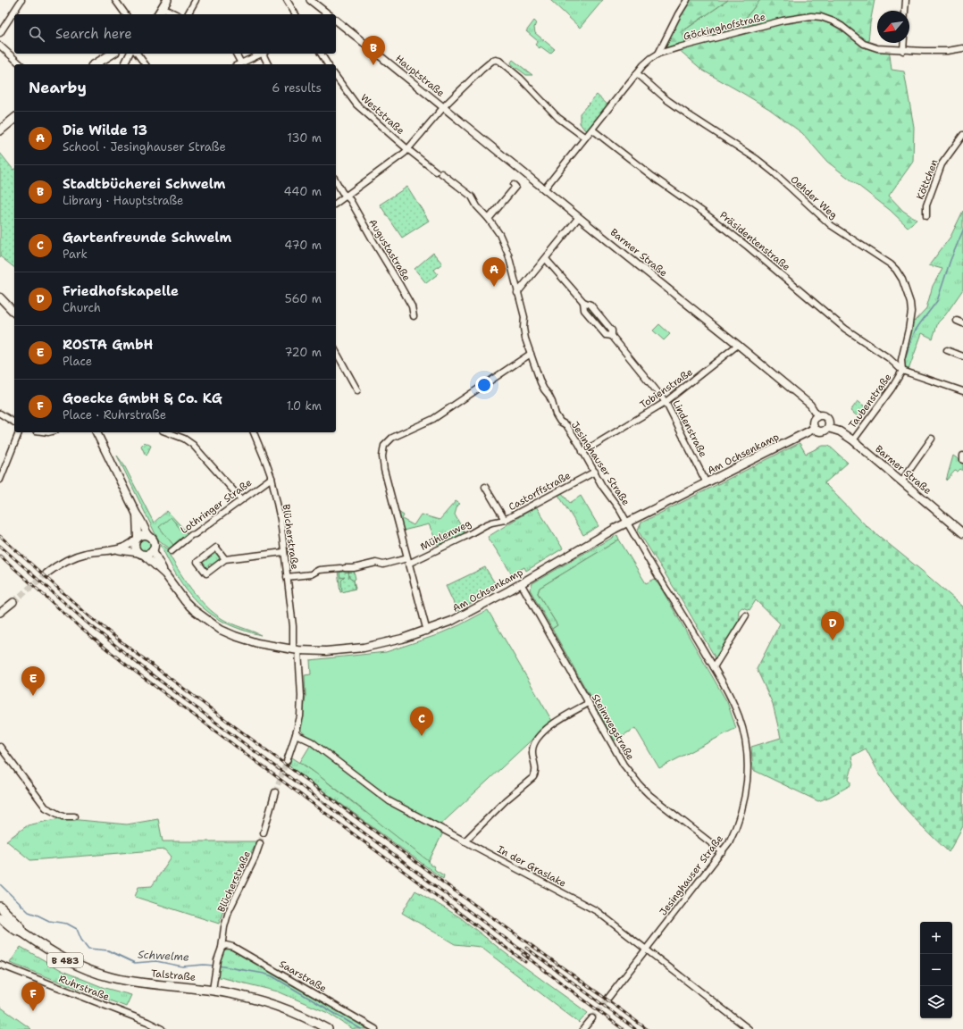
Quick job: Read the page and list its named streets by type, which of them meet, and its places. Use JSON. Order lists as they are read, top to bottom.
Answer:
{
  "streets": {
    "main road": [
      "Barmer Straße",
      "Am Ochsenkamp",
      "B 483",
      "Talstraße"
    ],
    "street": [
      "Göckinghofstraße",
      "Hauptstraße",
      "Weststraße",
      "Köttchen",
      "Oehder Weg",
      "Präsidentenstraße",
      "Augustastraße",
      "Tobienstraße",
      "Taubenstraße",
      "Lindenstraße",
      "Jesinghauser Straße",
      "Castorffstraße",
      "Lothringer Straße",
      "Mühlenweg",
      "Blücherstraße",
      "Steinwegstraße",
      "In der Graslake",
      "Saarstraße",
      "Ruhrstraße"
    ]
  },
  "crossings": [
    ["Göckinghofstraße", "Oehder Weg"],
    ["Göckinghofstraße", "Präsidentenstraße"],
    ["Göckinghofstraße", "Barmer Straße"],
    ["Hauptstraße", "Barmer Straße"],
    ["Weststraße", "Jesinghauser Straße"],
    ["Oehder Weg", "Präsidentenstraße"],
    ["Oehder Weg", "Taubenstraße"],
    ["Präsidentenstraße", "Taubenstraße"],
    ["Barmer Straße", "Tobienstraße"],
    ["Barmer Straße", "Taubenstraße"],
    ["Barmer Straße", "Am Ochsenkamp"],
    ["Tobienstraße", "Lindenstraße"],
    ["Tobienstraße", "Jesinghauser Straße"],
    ["Lindenstraße", "Am Ochsenkamp"],
    ["Am Ochsenkamp", "Jesinghauser Straße"],
    ["Am Ochsenkamp", "Blücherstraße"],
    ["Am Ochsenkamp", "Steinwegstraße"],
    ["Jesinghauser Straße", "Castorffstraße"],
    ["Jesinghauser Straße", "Steinwegstraße"],
    ["Jesinghauser Straße", "In der Graslake"],
    ["Castorffstraße", "Mühlenweg"],
    ["Lothringer Straße", "Blücherstraße"],
    ["Mühlenweg", "Blücherstraße"],
    ["Blücherstraße", "In der Graslake"],
    ["Blücherstraße", "Talstraße"],
    ["Blücherstraße", "Saarstraße"]
  ],
  "water": ["Schwelme"],
  "north": "bottom left",
  "page": {
    "search": "Search here",
    "pins": [
      "B",
      "A",
      "D",
      "E",
      "C",
      "F"
    ],
    "heading": ["Nearby", "6 results"],
    "list": [
      {
        "mark": "A",
        "name": "Die Wilde 13",
        "note": "School · Jesinghauser Straße",
        "value": "130 m"
      },
      {
        "mark": "B",
        "name": "Stadtbücherei Schwelm",
        "note": "Library · Hauptstraße",
        "value": "440 m"
      },
      {
        "mark": "C",
        "name": "Gartenfreunde Schwelm",
        "note": "Park",
        "value": "470 m"
      },
      {
        "mark": "D",
        "name": "Friedhofskapelle",
        "note": "Church",
        "value": "560 m"
      },
      {
        "mark": "E",
        "name": "ROSTA GmbH",
        "note": "Place",
        "value": "720 m"
      },
      {
        "mark": "F",
        "name": "Goecke GmbH & Co. KG",
        "note": "Place · Ruhrstraße",
        "value": "1.0 km"
      }
    ],
    "map_buttons": ["+", "−"]
  }
}
